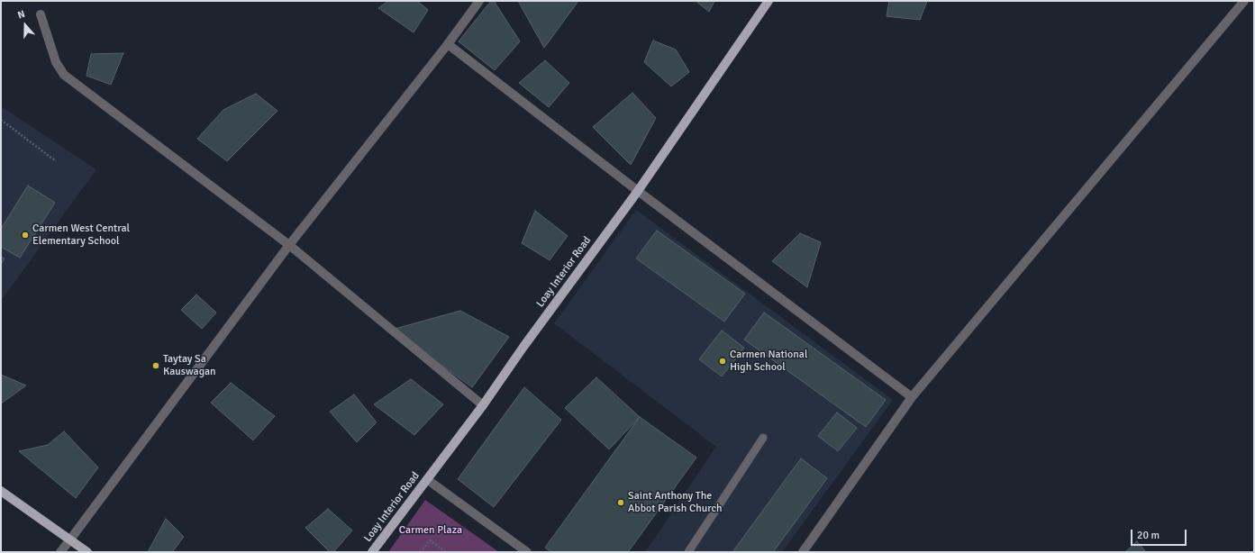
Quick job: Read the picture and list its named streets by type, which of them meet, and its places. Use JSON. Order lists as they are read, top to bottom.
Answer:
{
  "streets": {
    "main road": ["Loay Interior Road"]
  },
  "parks": ["Carmen Plaza"],
  "places": [
    "Carmen West Central Elementary School",
    "Carmen National High School",
    "Taytay Sa Kauswagan",
    "Saint Anthony The Abbot Parish Church"
  ],
  "scale_bar": "20 m",
  "north": "top"
}
